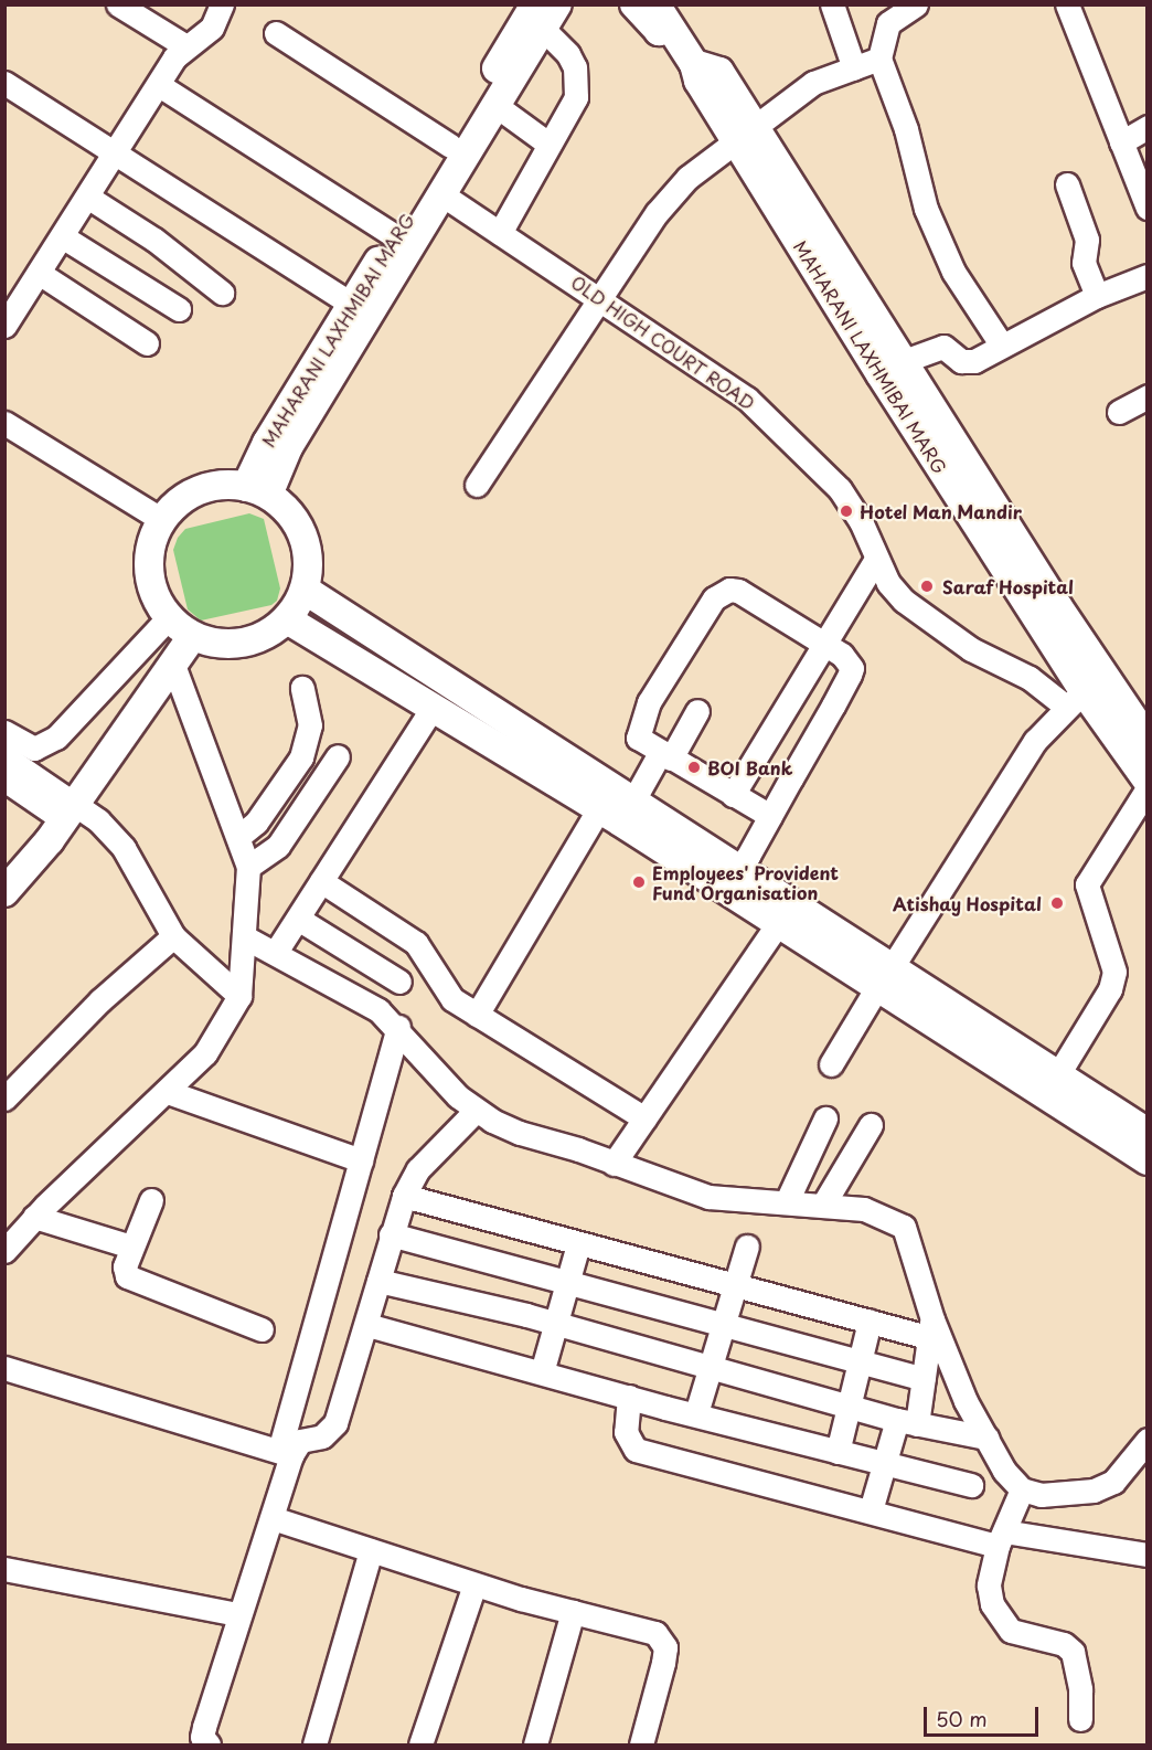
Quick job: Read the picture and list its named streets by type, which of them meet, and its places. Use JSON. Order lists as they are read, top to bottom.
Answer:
{
  "streets": {
    "main road": ["MAHARANI LAXHMIBAI MARG"],
    "street": ["OLD HIGH COURT ROAD"]
  },
  "crossings": [
    ["MAHARANI LAXHMIBAI MARG", "OLD HIGH COURT ROAD"]
  ],
  "places": [
    "Hotel Man Mandir",
    "Saraf Hospital",
    "BOI Bank",
    "Employees' Provident Fund Organisation",
    "Atishay Hospital"
  ],
  "scale_bar": "50 m"
}
